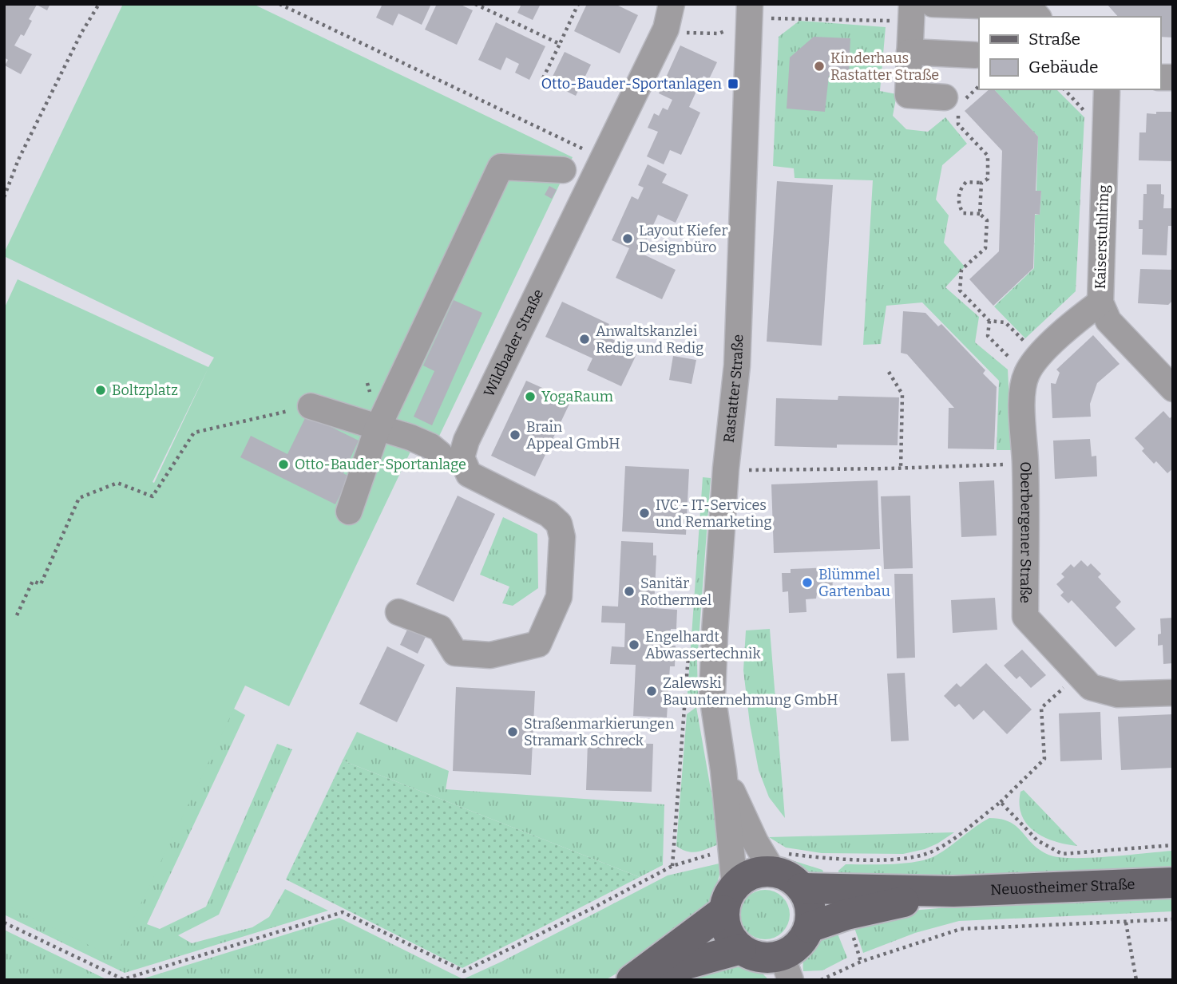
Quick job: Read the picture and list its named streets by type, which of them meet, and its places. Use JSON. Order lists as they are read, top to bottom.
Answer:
{
  "streets": {
    "main road": ["Neuostheimer Straße"],
    "street": [
      "Kaiserstuhlring",
      "Wildbader Straße",
      "Rastatter Straße",
      "Oberbergener Straße"
    ]
  },
  "crossings": [
    ["Kaiserstuhlring", "Oberbergener Straße"],
    ["Rastatter Straße", "Neuostheimer Straße"]
  ],
  "places": {
    "other": [
      "Kinderhaus Rastatter Straße",
      "Layout Kiefer Designbüro",
      "Anwaltskanzlei Redig und Redig",
      "Boltzplatz",
      "YogaRaum",
      "Brain Appeal GmbH",
      "Otto-Bauder-Sportanlage",
      "IVC - IT-Services und Remarketing",
      "Blümmel Gartenbau",
      "Sanitär Rothermel",
      "Engelhardt Abwassertechnik",
      "Zalewski Bauunternehmung GmbH",
      "Straßenmarkierungen Stramark Schreck"
    ],
    "transit": ["Otto-Bauder-Sportanlagen"]
  },
  "legend": ["Straße", "Gebäude"]
}
